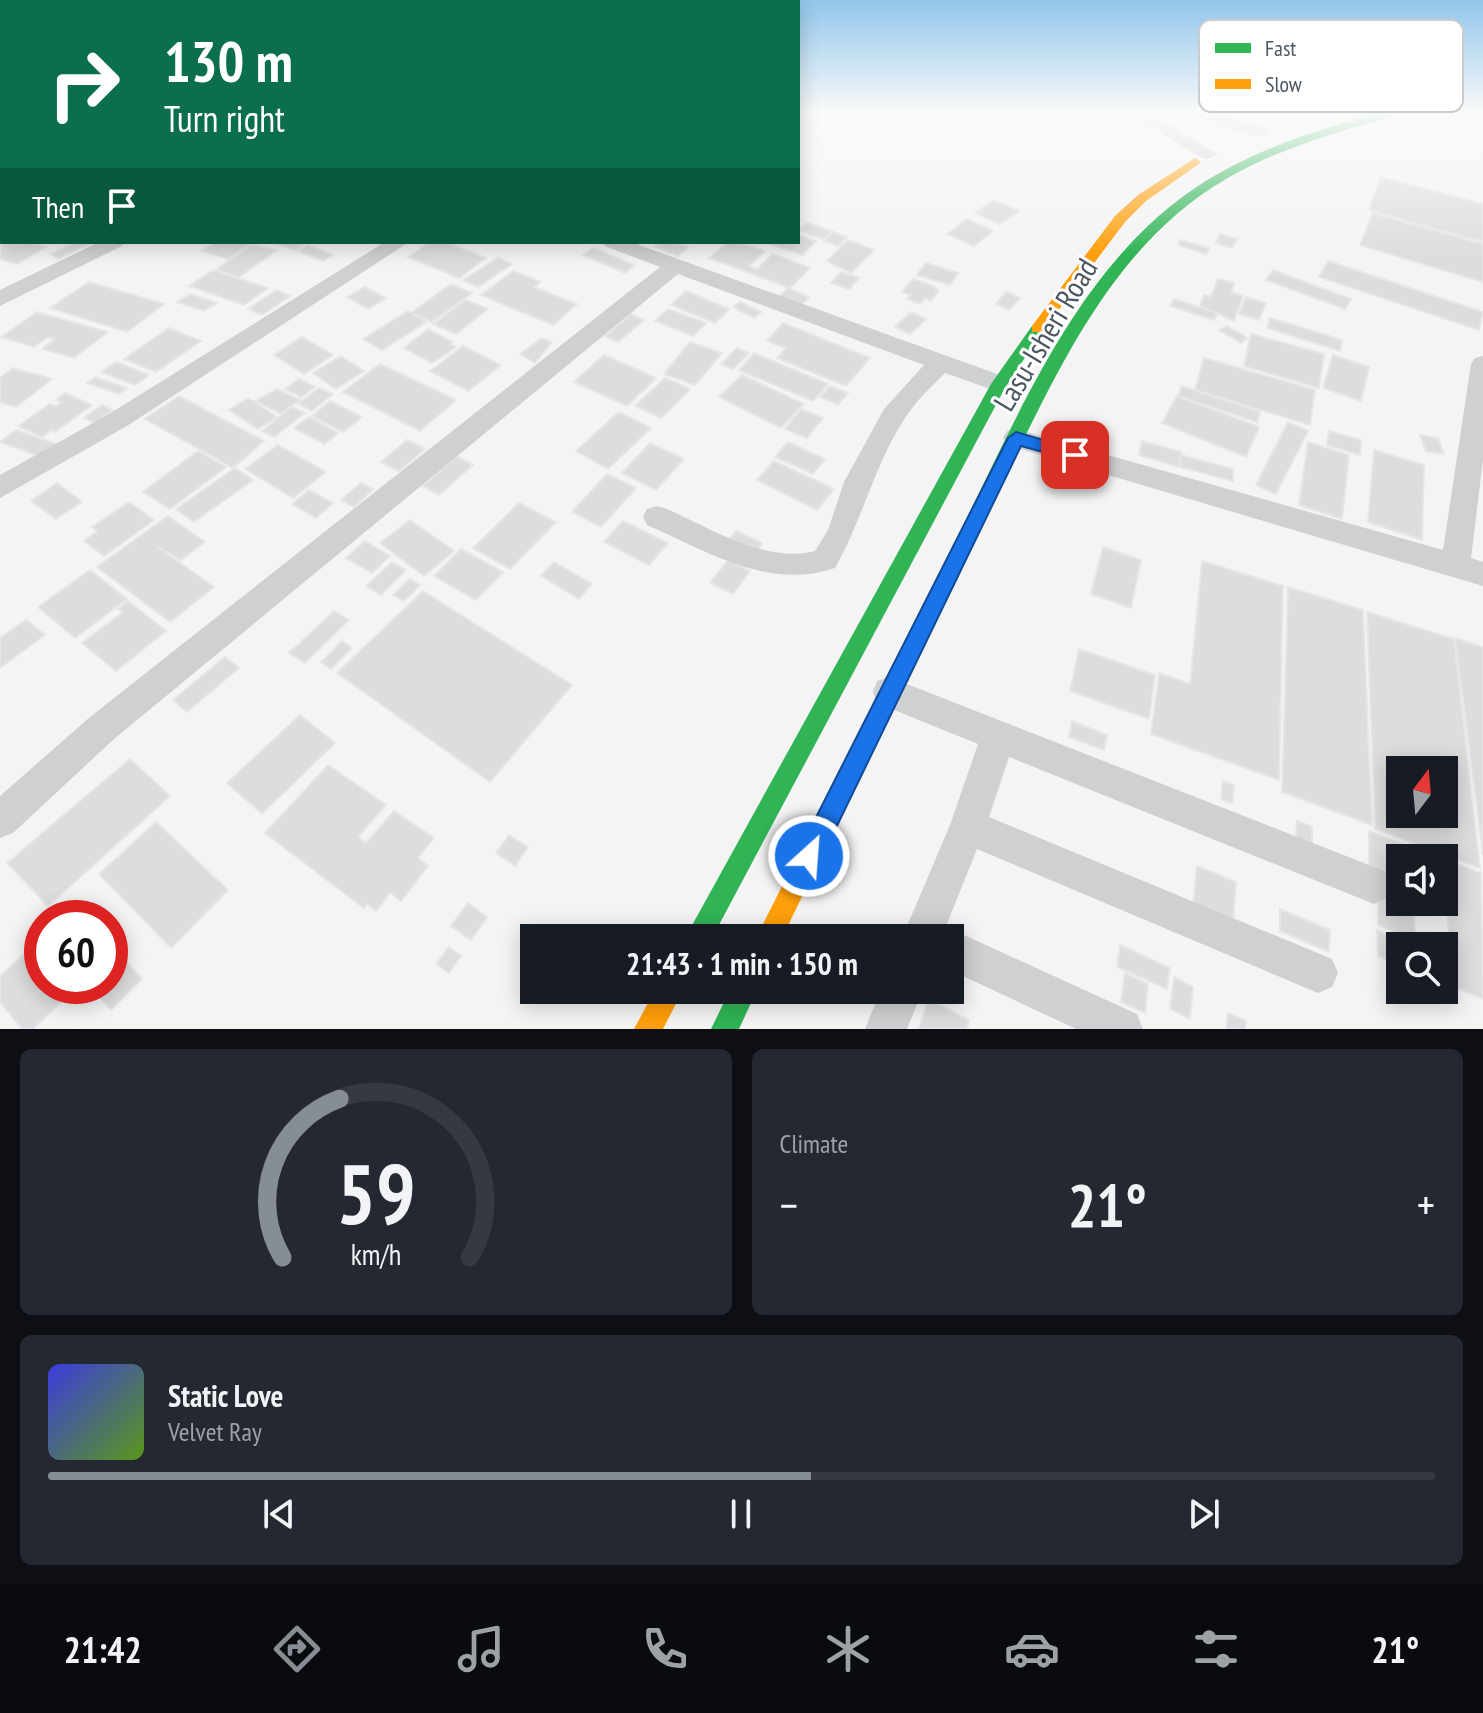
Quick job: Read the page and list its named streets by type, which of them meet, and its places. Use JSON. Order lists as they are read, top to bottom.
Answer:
{
  "streets": {
    "main road": ["Lasu-Isheri Road"]
  },
  "legend": ["Fast", "Slow"],
  "north": "top",
  "page": {
    "turn": ["130 m", "Turn right"],
    "then": "Then",
    "limit": "60",
    "trip": "21:43 · 1 min · 150 m",
    "tile": "Climate",
    "heat": ["−", "21°", "+"],
    "song": ["Static Love", "Velvet Ray"],
    "tabs": ["21:42", "21°"],
    "gauge": ["59", "km/h"]
  }
}
